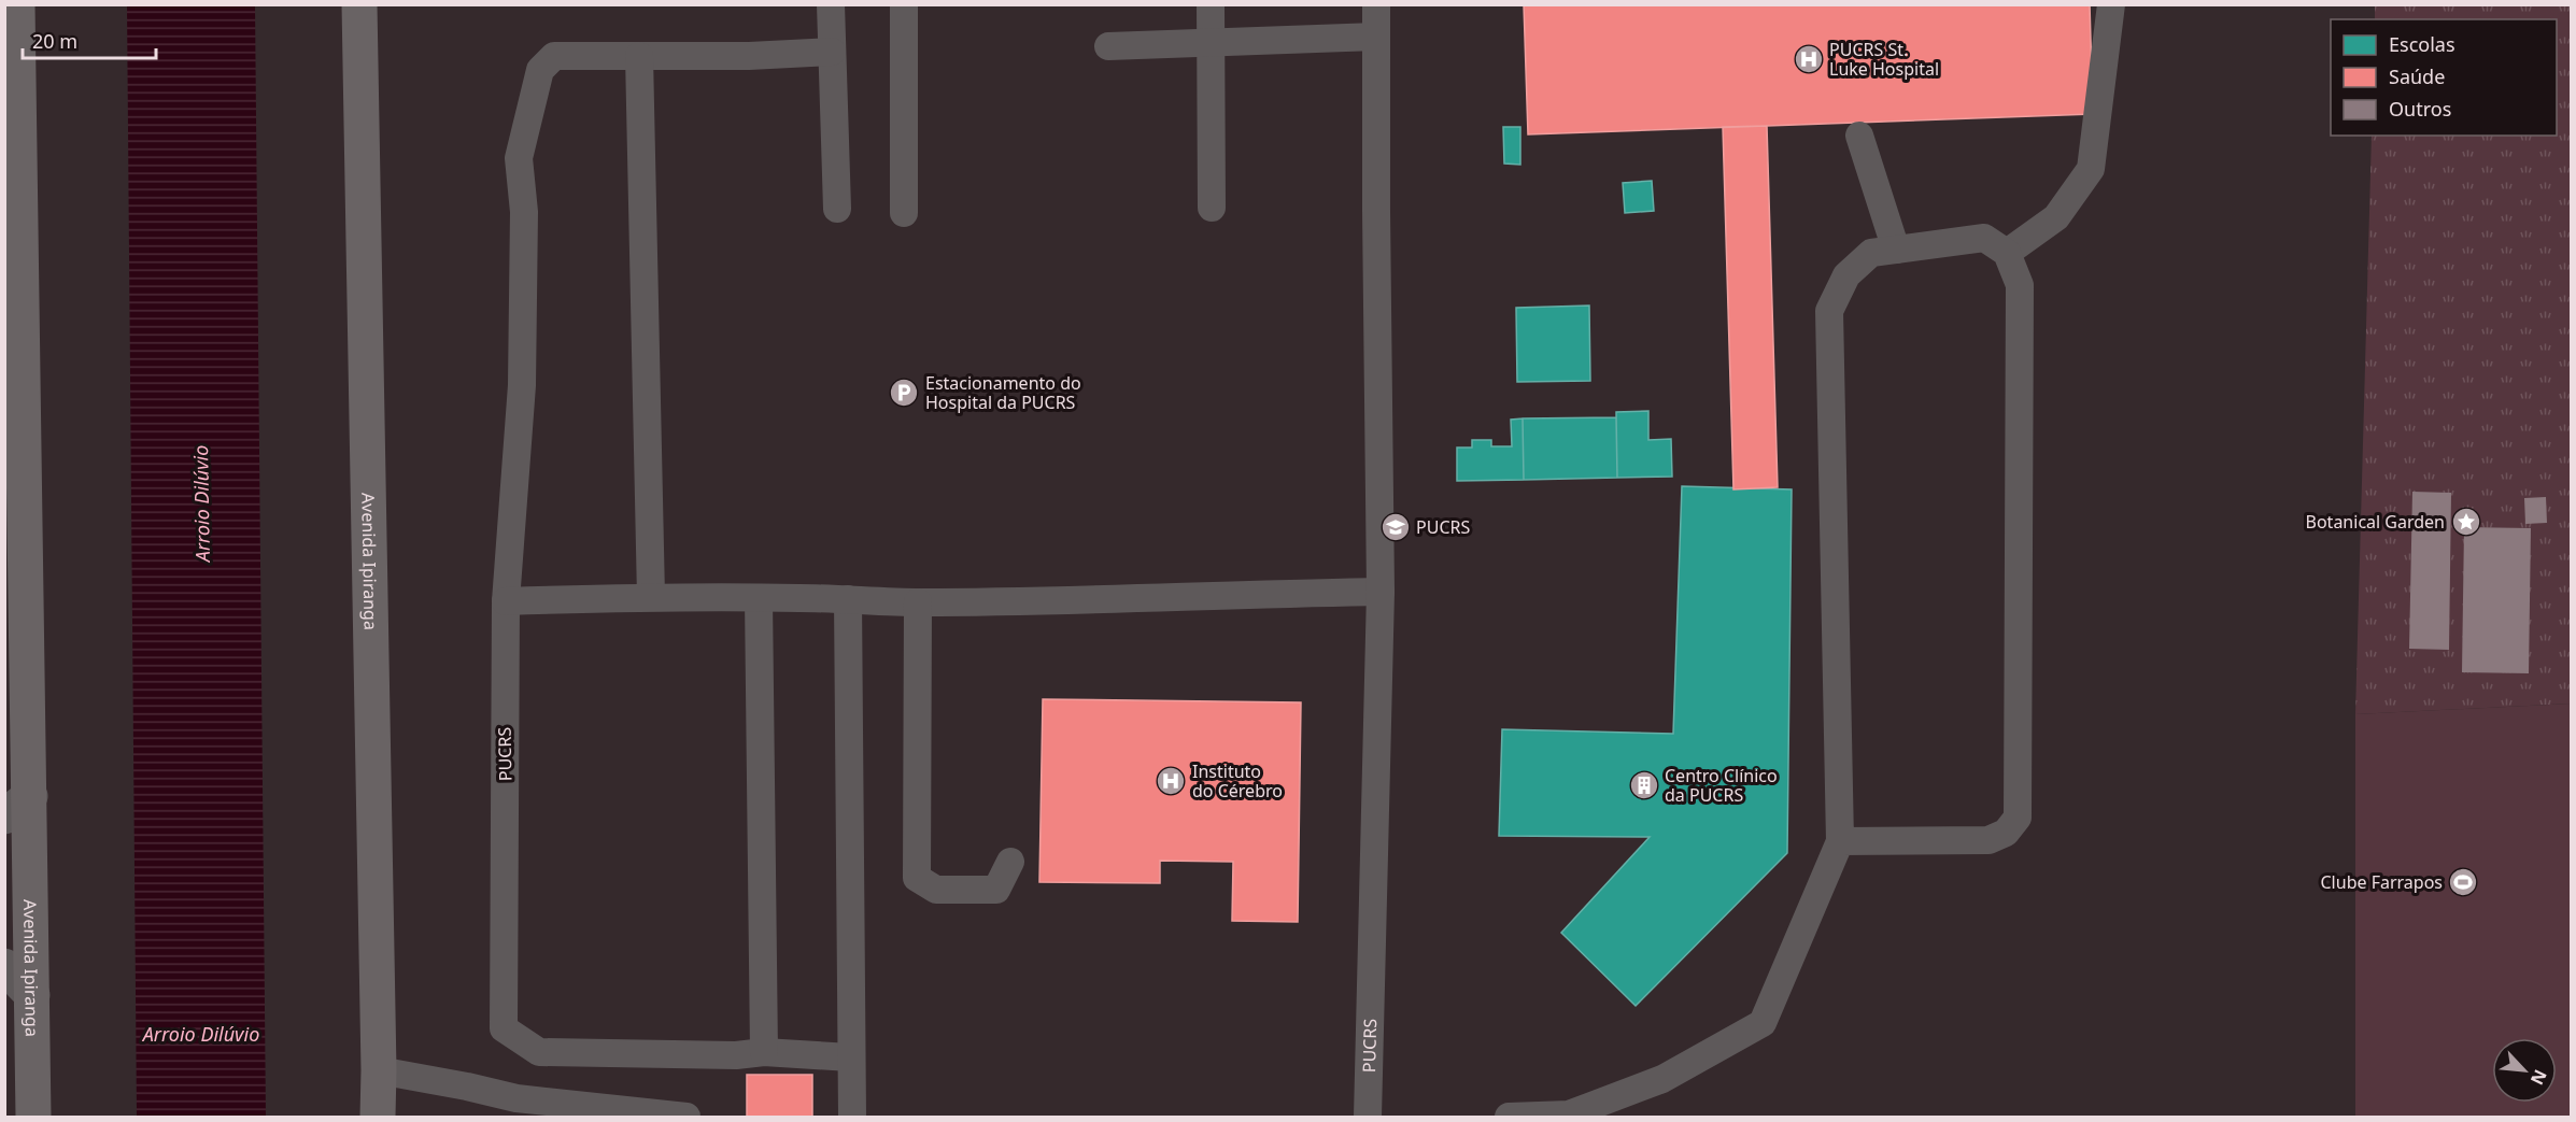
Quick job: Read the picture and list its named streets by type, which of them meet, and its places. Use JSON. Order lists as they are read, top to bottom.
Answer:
{
  "streets": {
    "main road": ["Avenida Ipiranga"],
    "lane": ["PUCRS"]
  },
  "water": ["Arroio Dilúvio"],
  "places": {
    "hospital": ["PUCRS St. Luke Hospital", "Instituto do Cérebro"],
    "parking": ["Estacionamento do Hospital da PUCRS"],
    "place": ["Botanical Garden"],
    "school or university": ["PUCRS"],
    "building": ["Centro Clínico da PUCRS"],
    "sports": ["Clube Farrapos"]
  },
  "legend": ["Escolas", "Saúde", "Outros"],
  "scale_bar": "20 m",
  "north": "bottom right"
}
